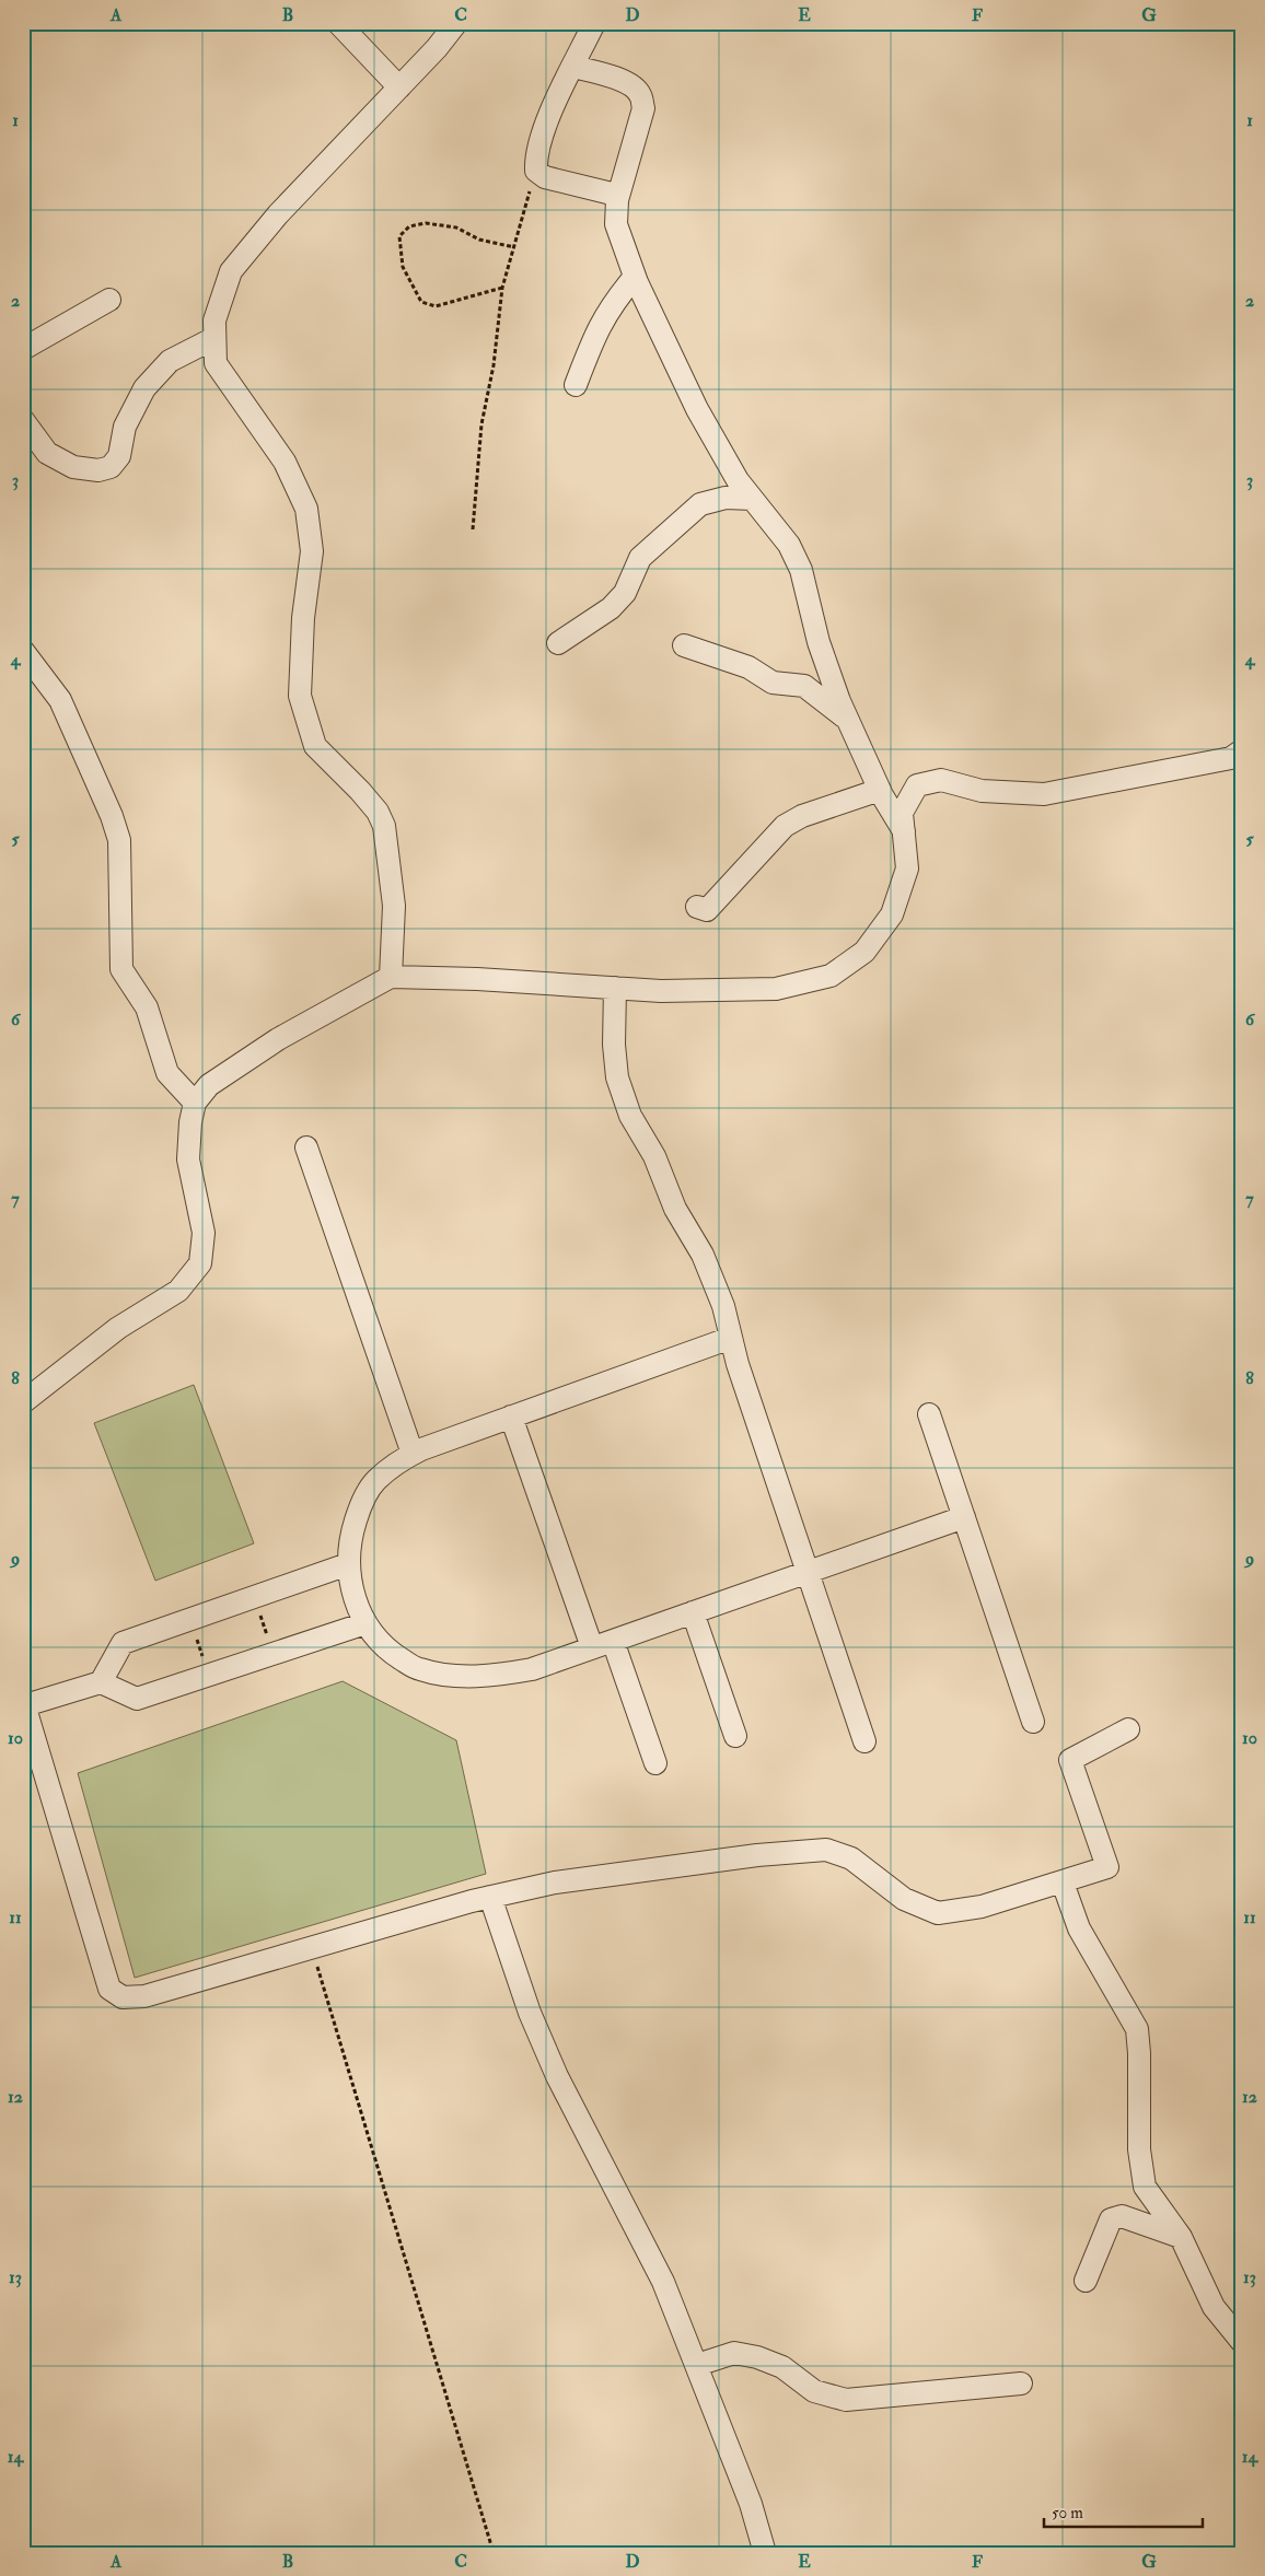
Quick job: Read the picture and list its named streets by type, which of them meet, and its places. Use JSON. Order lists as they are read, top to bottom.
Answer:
{
  "scale_bar": "50 m",
  "grid": {
    "columns": [
      "A",
      "B",
      "C",
      "D",
      "E",
      "F",
      "G"
    ],
    "rows": [
      "1",
      "2",
      "3",
      "4",
      "5",
      "6",
      "7",
      "8",
      "9",
      "10",
      "11",
      "12",
      "13",
      "14"
    ]
  }
}
